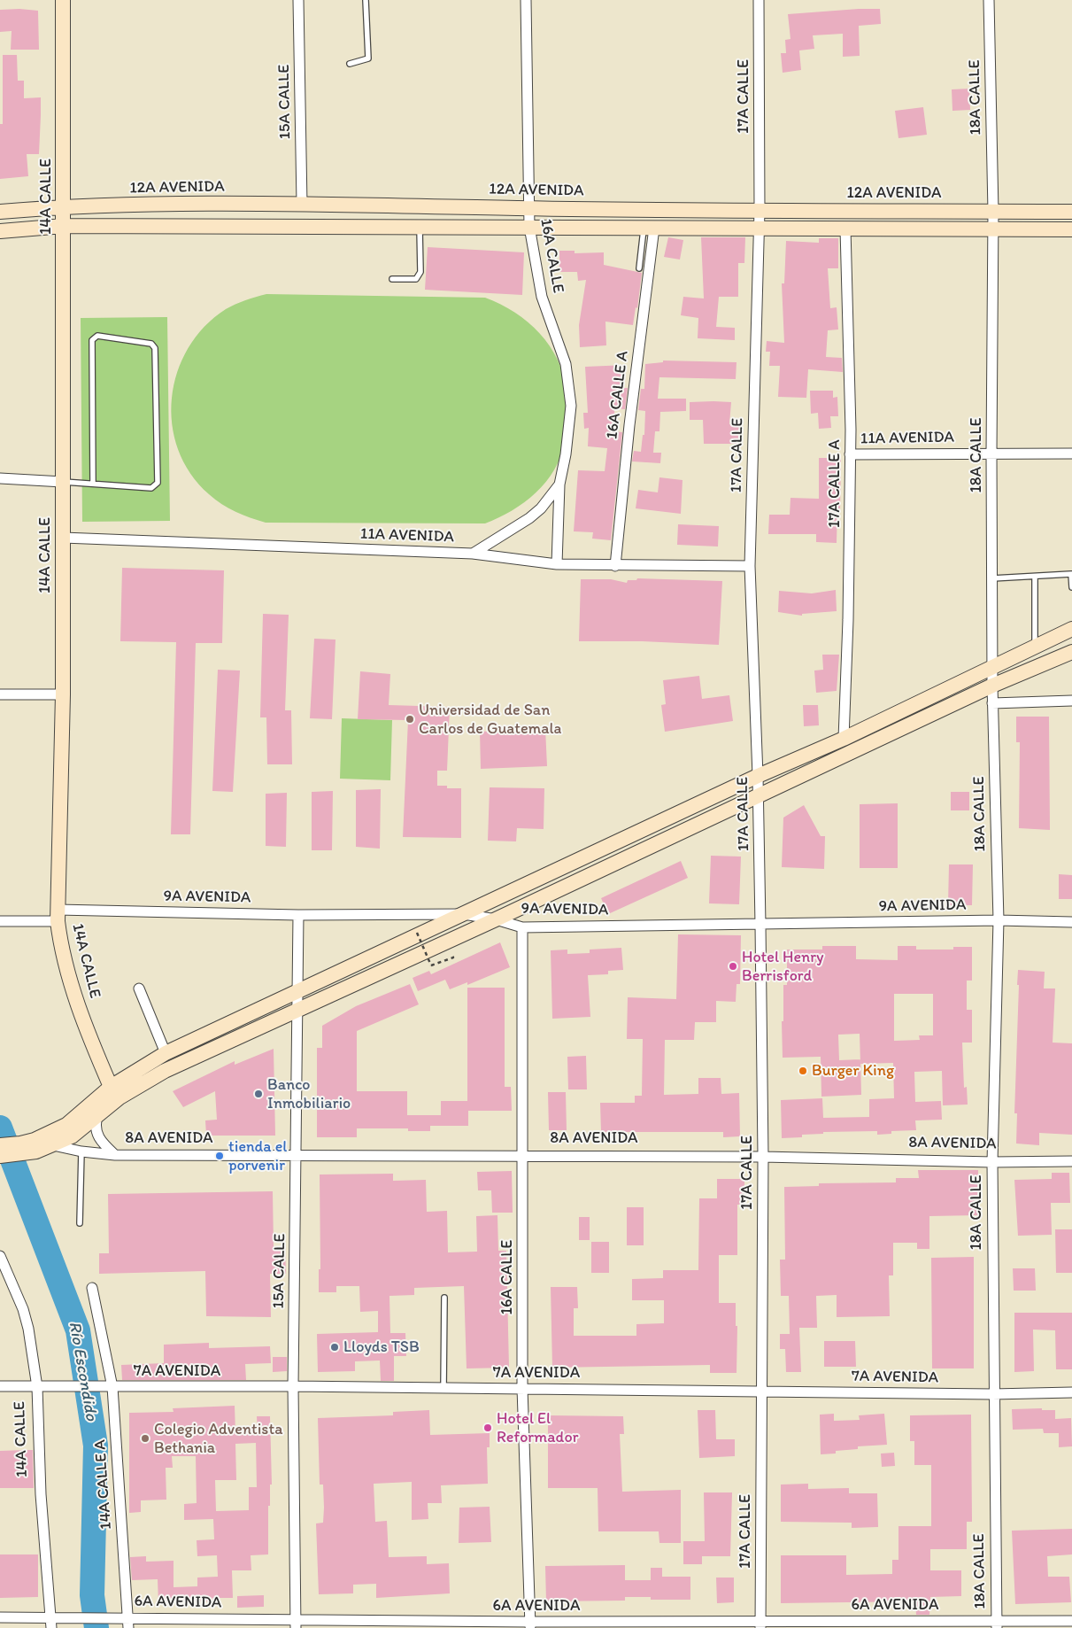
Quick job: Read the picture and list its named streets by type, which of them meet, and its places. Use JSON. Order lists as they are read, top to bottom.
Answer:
{
  "streets": {
    "main road": ["12A AVENIDA", "14A CALLE"],
    "street": [
      "17A CALLE",
      "18A CALLE",
      "15A CALLE",
      "16A CALLE",
      "16A CALLE A",
      "11A AVENIDA",
      "17A CALLE A",
      "9A AVENIDA",
      "8A AVENIDA",
      "7A AVENIDA",
      "14A CALLE A",
      "6A AVENIDA"
    ]
  },
  "crossings": [
    ["17A CALLE", "12A AVENIDA"],
    ["17A CALLE", "11A AVENIDA"],
    ["17A CALLE", "9A AVENIDA"],
    ["17A CALLE", "8A AVENIDA"],
    ["17A CALLE", "7A AVENIDA"],
    ["17A CALLE", "6A AVENIDA"],
    ["18A CALLE", "12A AVENIDA"],
    ["18A CALLE", "11A AVENIDA"],
    ["18A CALLE", "9A AVENIDA"],
    ["18A CALLE", "8A AVENIDA"],
    ["18A CALLE", "7A AVENIDA"],
    ["18A CALLE", "6A AVENIDA"],
    ["15A CALLE", "12A AVENIDA"],
    ["15A CALLE", "9A AVENIDA"],
    ["15A CALLE", "8A AVENIDA"],
    ["15A CALLE", "7A AVENIDA"],
    ["15A CALLE", "6A AVENIDA"],
    ["12A AVENIDA", "14A CALLE"],
    ["12A AVENIDA", "16A CALLE"],
    ["14A CALLE", "11A AVENIDA"],
    ["14A CALLE", "9A AVENIDA"],
    ["14A CALLE", "7A AVENIDA"],
    ["14A CALLE", "6A AVENIDA"],
    ["16A CALLE", "11A AVENIDA"],
    ["16A CALLE", "9A AVENIDA"],
    ["16A CALLE", "8A AVENIDA"],
    ["16A CALLE", "7A AVENIDA"],
    ["16A CALLE", "6A AVENIDA"],
    ["16A CALLE A", "11A AVENIDA"],
    ["11A AVENIDA", "17A CALLE A"],
    ["7A AVENIDA", "14A CALLE A"],
    ["14A CALLE A", "6A AVENIDA"]
  ],
  "water": ["Río Escondido"],
  "places": [
    "Universidad de San Carlos de Guatemala",
    "Hotel Henry Berrisford",
    "Burger King",
    "Banco Inmobiliario",
    "tienda el porvenir",
    "Lloyds TSB",
    "Hotel El Reformador",
    "Colegio Adventista Bethania"
  ]
}
